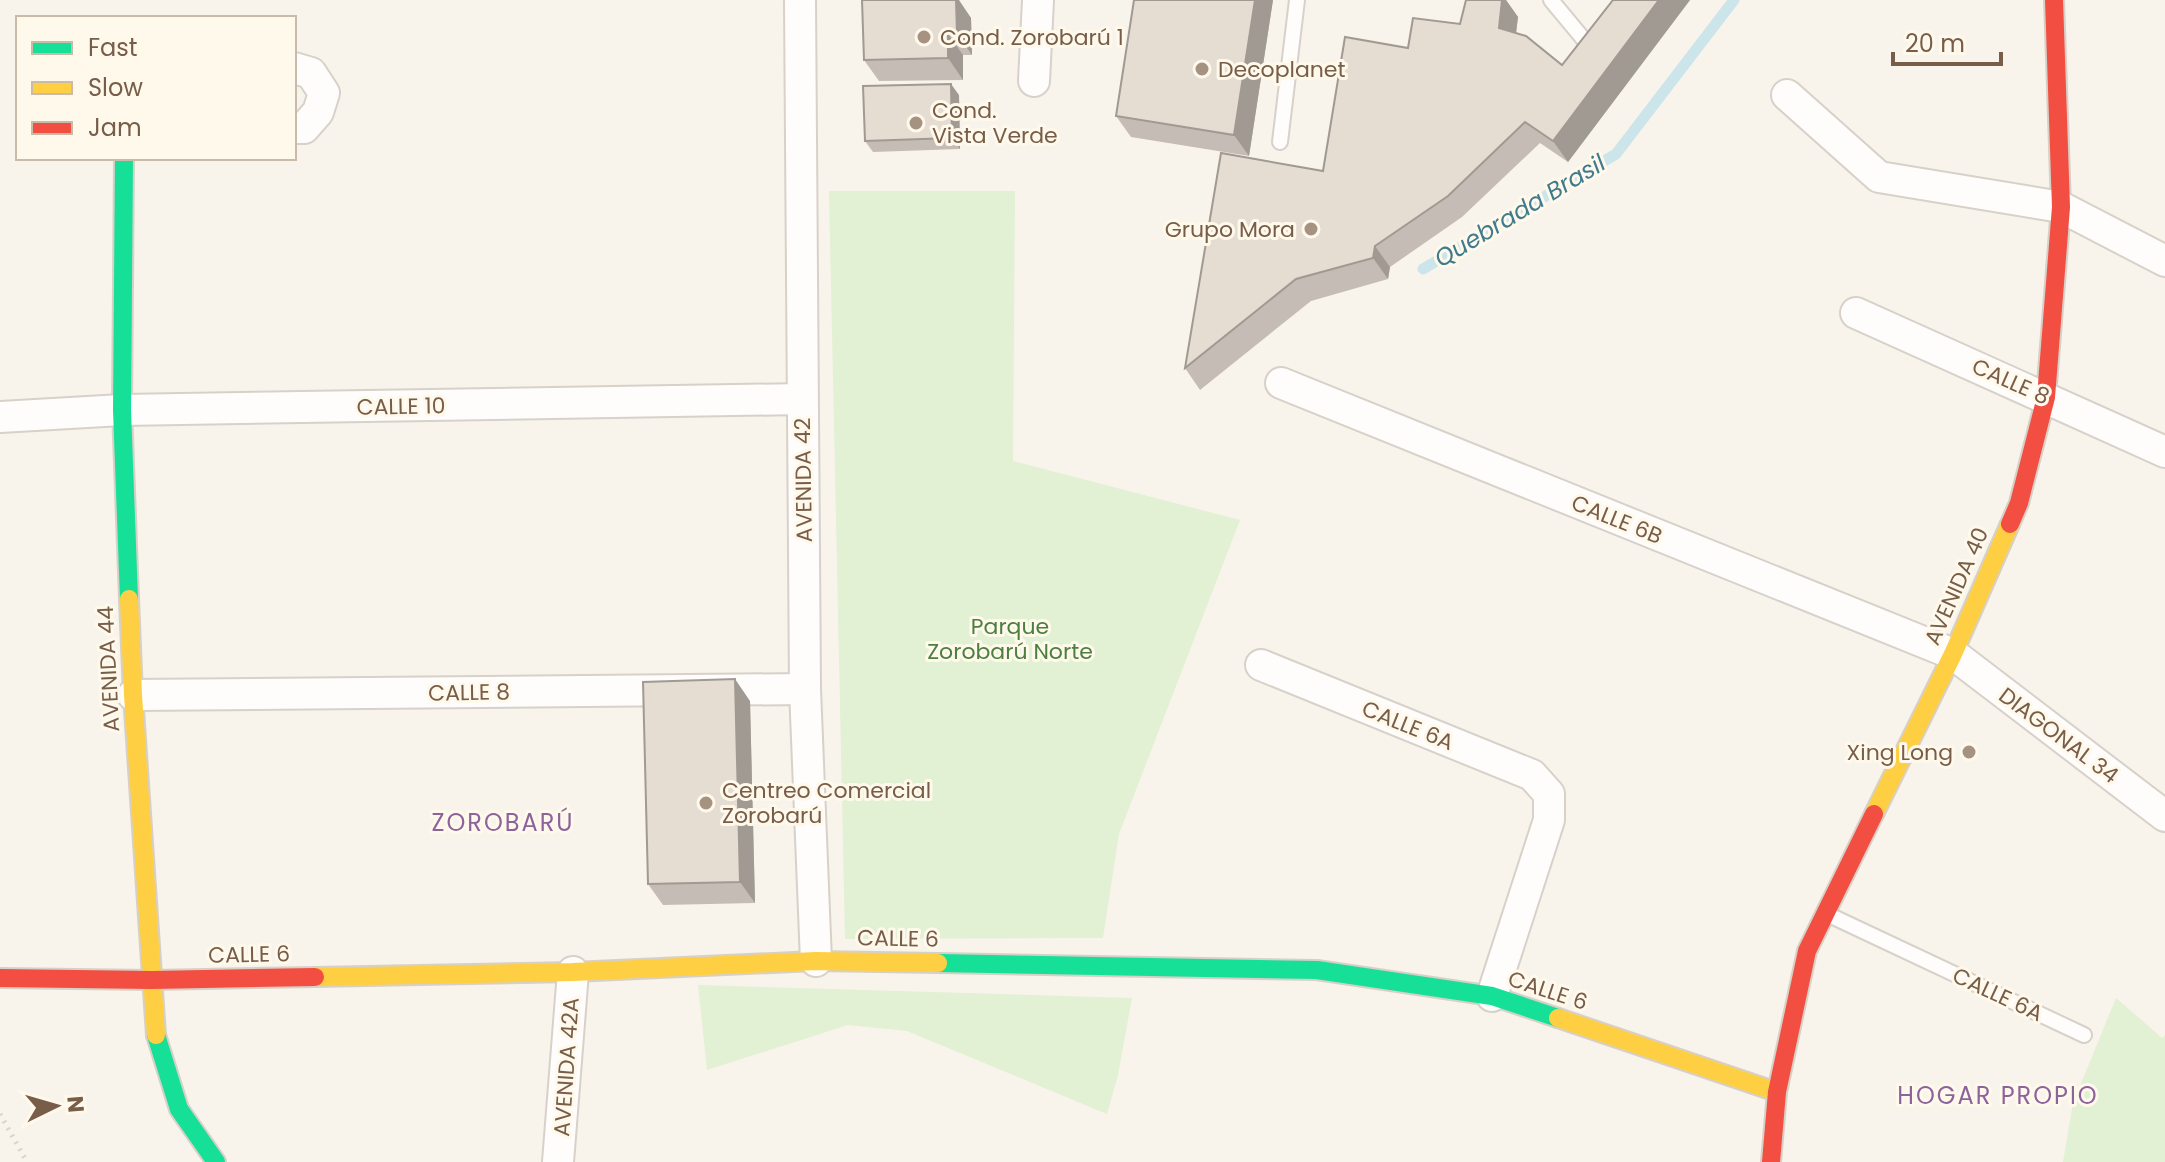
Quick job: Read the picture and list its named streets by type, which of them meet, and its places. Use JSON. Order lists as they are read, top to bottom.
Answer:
{
  "streets": {
    "street": [
      "CALLE 8",
      "CALLE 10",
      "AVENIDA 42",
      "CALLE 6B",
      "AVENIDA 40",
      "AVENIDA 44",
      "CALLE 6A",
      "DIAGONAL 34",
      "CALLE 6",
      "AVENIDA 42A"
    ]
  },
  "crossings": [
    ["CALLE 8", "AVENIDA 42"],
    ["CALLE 8", "AVENIDA 40"],
    ["CALLE 8", "AVENIDA 44"],
    ["CALLE 10", "AVENIDA 42"],
    ["CALLE 10", "AVENIDA 44"],
    ["AVENIDA 42", "CALLE 6"],
    ["CALLE 6B", "AVENIDA 40"],
    ["CALLE 6B", "DIAGONAL 34"],
    ["AVENIDA 40", "CALLE 6A"],
    ["AVENIDA 40", "DIAGONAL 34"],
    ["AVENIDA 40", "CALLE 6"],
    ["AVENIDA 44", "CALLE 6"],
    ["CALLE 6A", "CALLE 6"],
    ["CALLE 6", "AVENIDA 42A"]
  ],
  "districts": ["ZOROBARÚ", "HOGAR PROPIO"],
  "water": ["Quebrada Brasil"],
  "parks": ["Parque Zorobarú Norte"],
  "places": [
    "Cond. Zorobarú 1",
    "Decoplanet",
    "Cond. Vista Verde",
    "Grupo Mora",
    "Xing Long",
    "Centreo Comercial Zorobarú"
  ],
  "legend": ["Fast", "Slow", "Jam"],
  "scale_bar": "20 m",
  "north": "right"
}
